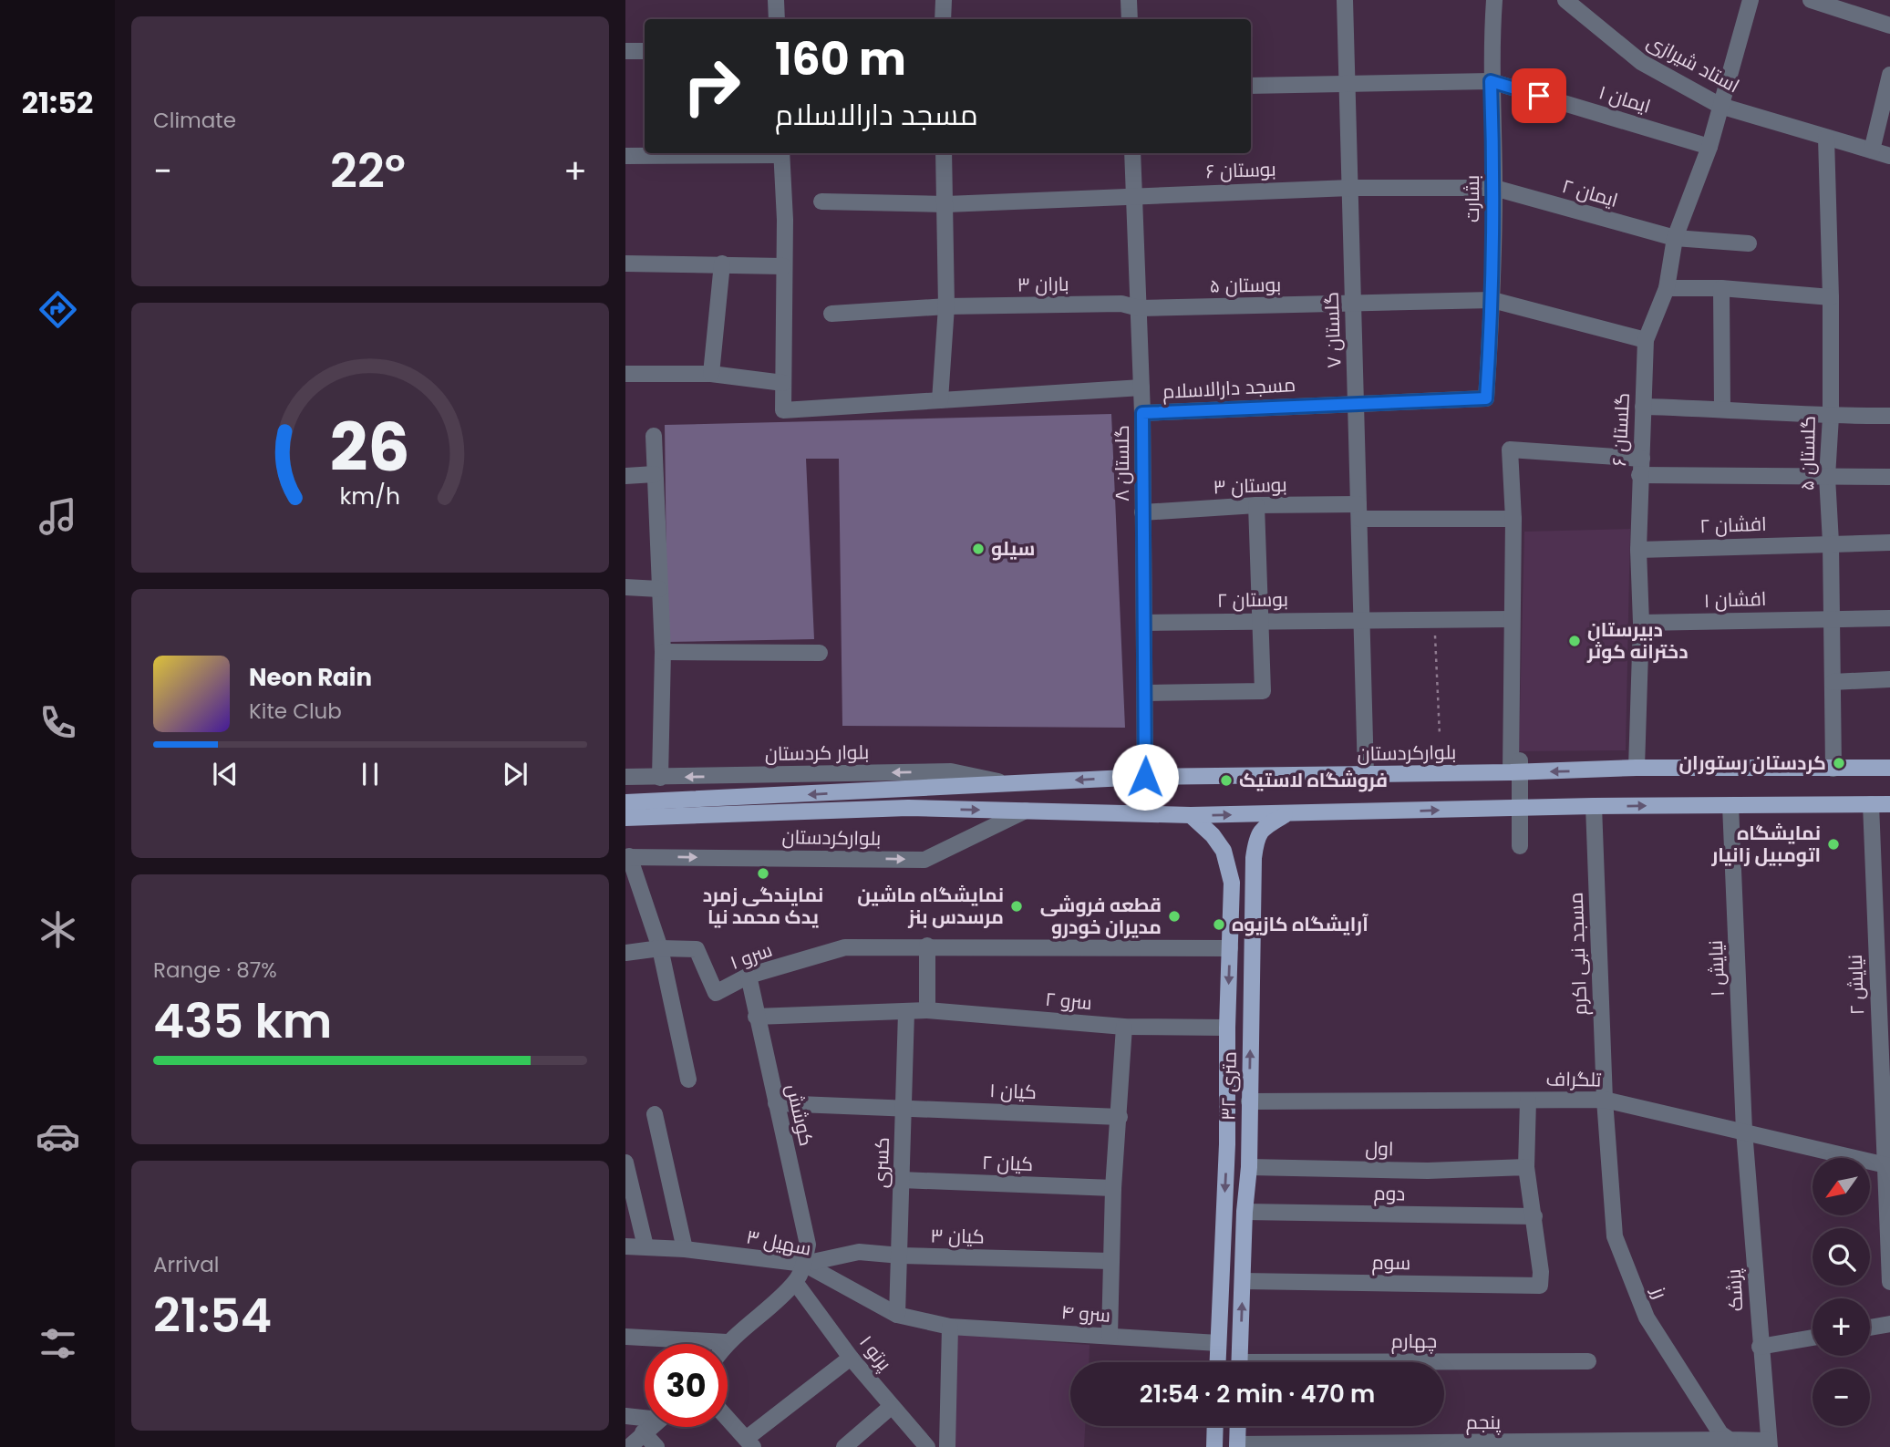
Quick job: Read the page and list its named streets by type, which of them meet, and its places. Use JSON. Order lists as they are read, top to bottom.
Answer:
{
  "streets": {
    "main road": ["بلوارکردستان", "۳۲ متری"],
    "street": [
      "استاد شیرازی",
      "ایمان ۱",
      "بوستان ۶",
      "ایمان ۲",
      "بشارت",
      "باران ۳",
      "بوستان ۵",
      "گلستان ۷",
      "مسجد دارالاسلام",
      "گلستان ۶",
      "گلستان ۵",
      "گلستان ۸",
      "بوستان ۳",
      "افشان ۲",
      "بوستان ۲",
      "افشان ۱",
      "بلوار کردستان",
      "مسجد نبی اکرم",
      "سرو ۱",
      "نیایش ۱",
      "نیایش ۲",
      "سرو ۲",
      "تلگراف",
      "کیان ۱",
      "کوشش",
      "اول",
      "کسری",
      "کیان ۲",
      "دوم",
      "کیان ۳",
      "سهیل ۳",
      "سوم",
      "پزشک",
      "رز",
      "سرو ۴",
      "چهارم",
      "پرتو ۱",
      "پنجم"
    ]
  },
  "crossings": [
    ["استاد شیرازی", "گلستان ۶"],
    ["استاد شیرازی", "گلستان ۵"],
    ["ایمان ۱", "بشارت"],
    ["ایمان ۱", "گلستان ۷"],
    ["ایمان ۱", "گلستان ۶"],
    ["بوستان ۶", "ایمان ۲"],
    ["بوستان ۶", "بشارت"],
    ["بوستان ۶", "گلستان ۷"],
    ["بوستان ۶", "گلستان ۸"],
    ["ایمان ۲", "بشارت"],
    ["ایمان ۲", "گلستان ۶"],
    ["بشارت", "بوستان ۵"],
    ["بشارت", "مسجد دارالاسلام"],
    ["باران ۳", "بوستان ۵"],
    ["باران ۳", "گلستان ۸"],
    ["بوستان ۵", "گلستان ۷"],
    ["بوستان ۵", "گلستان ۶"],
    ["بوستان ۵", "گلستان ۸"],
    ["گلستان ۷", "مسجد دارالاسلام"],
    ["گلستان ۷", "بوستان ۳"],
    ["گلستان ۷", "بوستان ۲"],
    ["گلستان ۷", "بلوارکردستان"],
    ["مسجد دارالاسلام", "گلستان ۸"],
    ["گلستان ۶", "افشان ۲"],
    ["گلستان ۶", "افشان ۱"],
    ["گلستان ۶", "بلوارکردستان"],
    ["گلستان ۵", "افشان ۲"],
    ["گلستان ۵", "افشان ۱"],
    ["گلستان ۵", "بلوارکردستان"],
    ["گلستان ۸", "بوستان ۳"],
    ["گلستان ۸", "بوستان ۲"],
    ["گلستان ۸", "بلوارکردستان"],
    ["بلوار کردستان", "بلوارکردستان"],
    ["بلوارکردستان", "مسجد نبی اکرم"],
    ["بلوارکردستان", "نیایش ۱"],
    ["بلوارکردستان", "نیایش ۲"],
    ["بلوارکردستان", "۳۲ متری"],
    ["مسجد نبی اکرم", "تلگراف"],
    ["مسجد نبی اکرم", "رز"],
    ["سرو ۱", "۳۲ متری"],
    ["سرو ۱", "کوشش"],
    ["نیایش ۱", "تلگراف"],
    ["نیایش ۱", "پزشک"],
    ["نیایش ۲", "تلگراف"],
    ["سرو ۲", "۳۲ متری"],
    ["سرو ۲", "کوشش"],
    ["سرو ۲", "کسری"],
    ["تلگراف", "۳۲ متری"],
    ["تلگراف", "پزشک"],
    ["تلگراف", "رز"],
    ["۳۲ متری", "اول"],
    ["۳۲ متری", "دوم"],
    ["۳۲ متری", "سوم"],
    ["۳۲ متری", "سرو ۴"],
    ["کیان ۱", "کوشش"],
    ["کیان ۱", "کسری"],
    ["کوشش", "کیان ۳"],
    ["کوشش", "سهیل ۳"],
    ["کسری", "کیان ۲"],
    ["کسری", "کیان ۳"],
    ["کسری", "سهیل ۳"],
    ["دوم", "سوم"],
    ["کیان ۳", "سهیل ۳"],
    ["سهیل ۳", "سرو ۴"],
    ["رز", "پنجم"]
  ],
  "places": [
    "سیلو",
    "دبیرستان دخترانه کوثر",
    "کردستان رستوران",
    "فروشگاه لاستیک",
    "نمایشگاه اتومبیل زانیار",
    "نمایندگی زمرد یدک محمد نیا",
    "نمایشگاه ماشین مرسدس بنز",
    "قطعه فروشی مدیران خودرو",
    "آرایشگاه کازیوه"
  ],
  "north": "bottom left",
  "page": {
    "tabs": "21:52",
    "tile": [
      "Climate",
      ["Range · 87%", "435 km"],
      ["Arrival", "21:54"]
    ],
    "turn": ["160 m", "مسجد دارالاسلام"],
    "heat": ["−", "22°", "+"],
    "song": ["Neon Rain", "Kite Club"],
    "map_buttons": ["+", "−"],
    "limit": "30",
    "trip": "21:54 · 2 min · 470 m",
    "gauge": ["26", "km/h"]
  }
}
